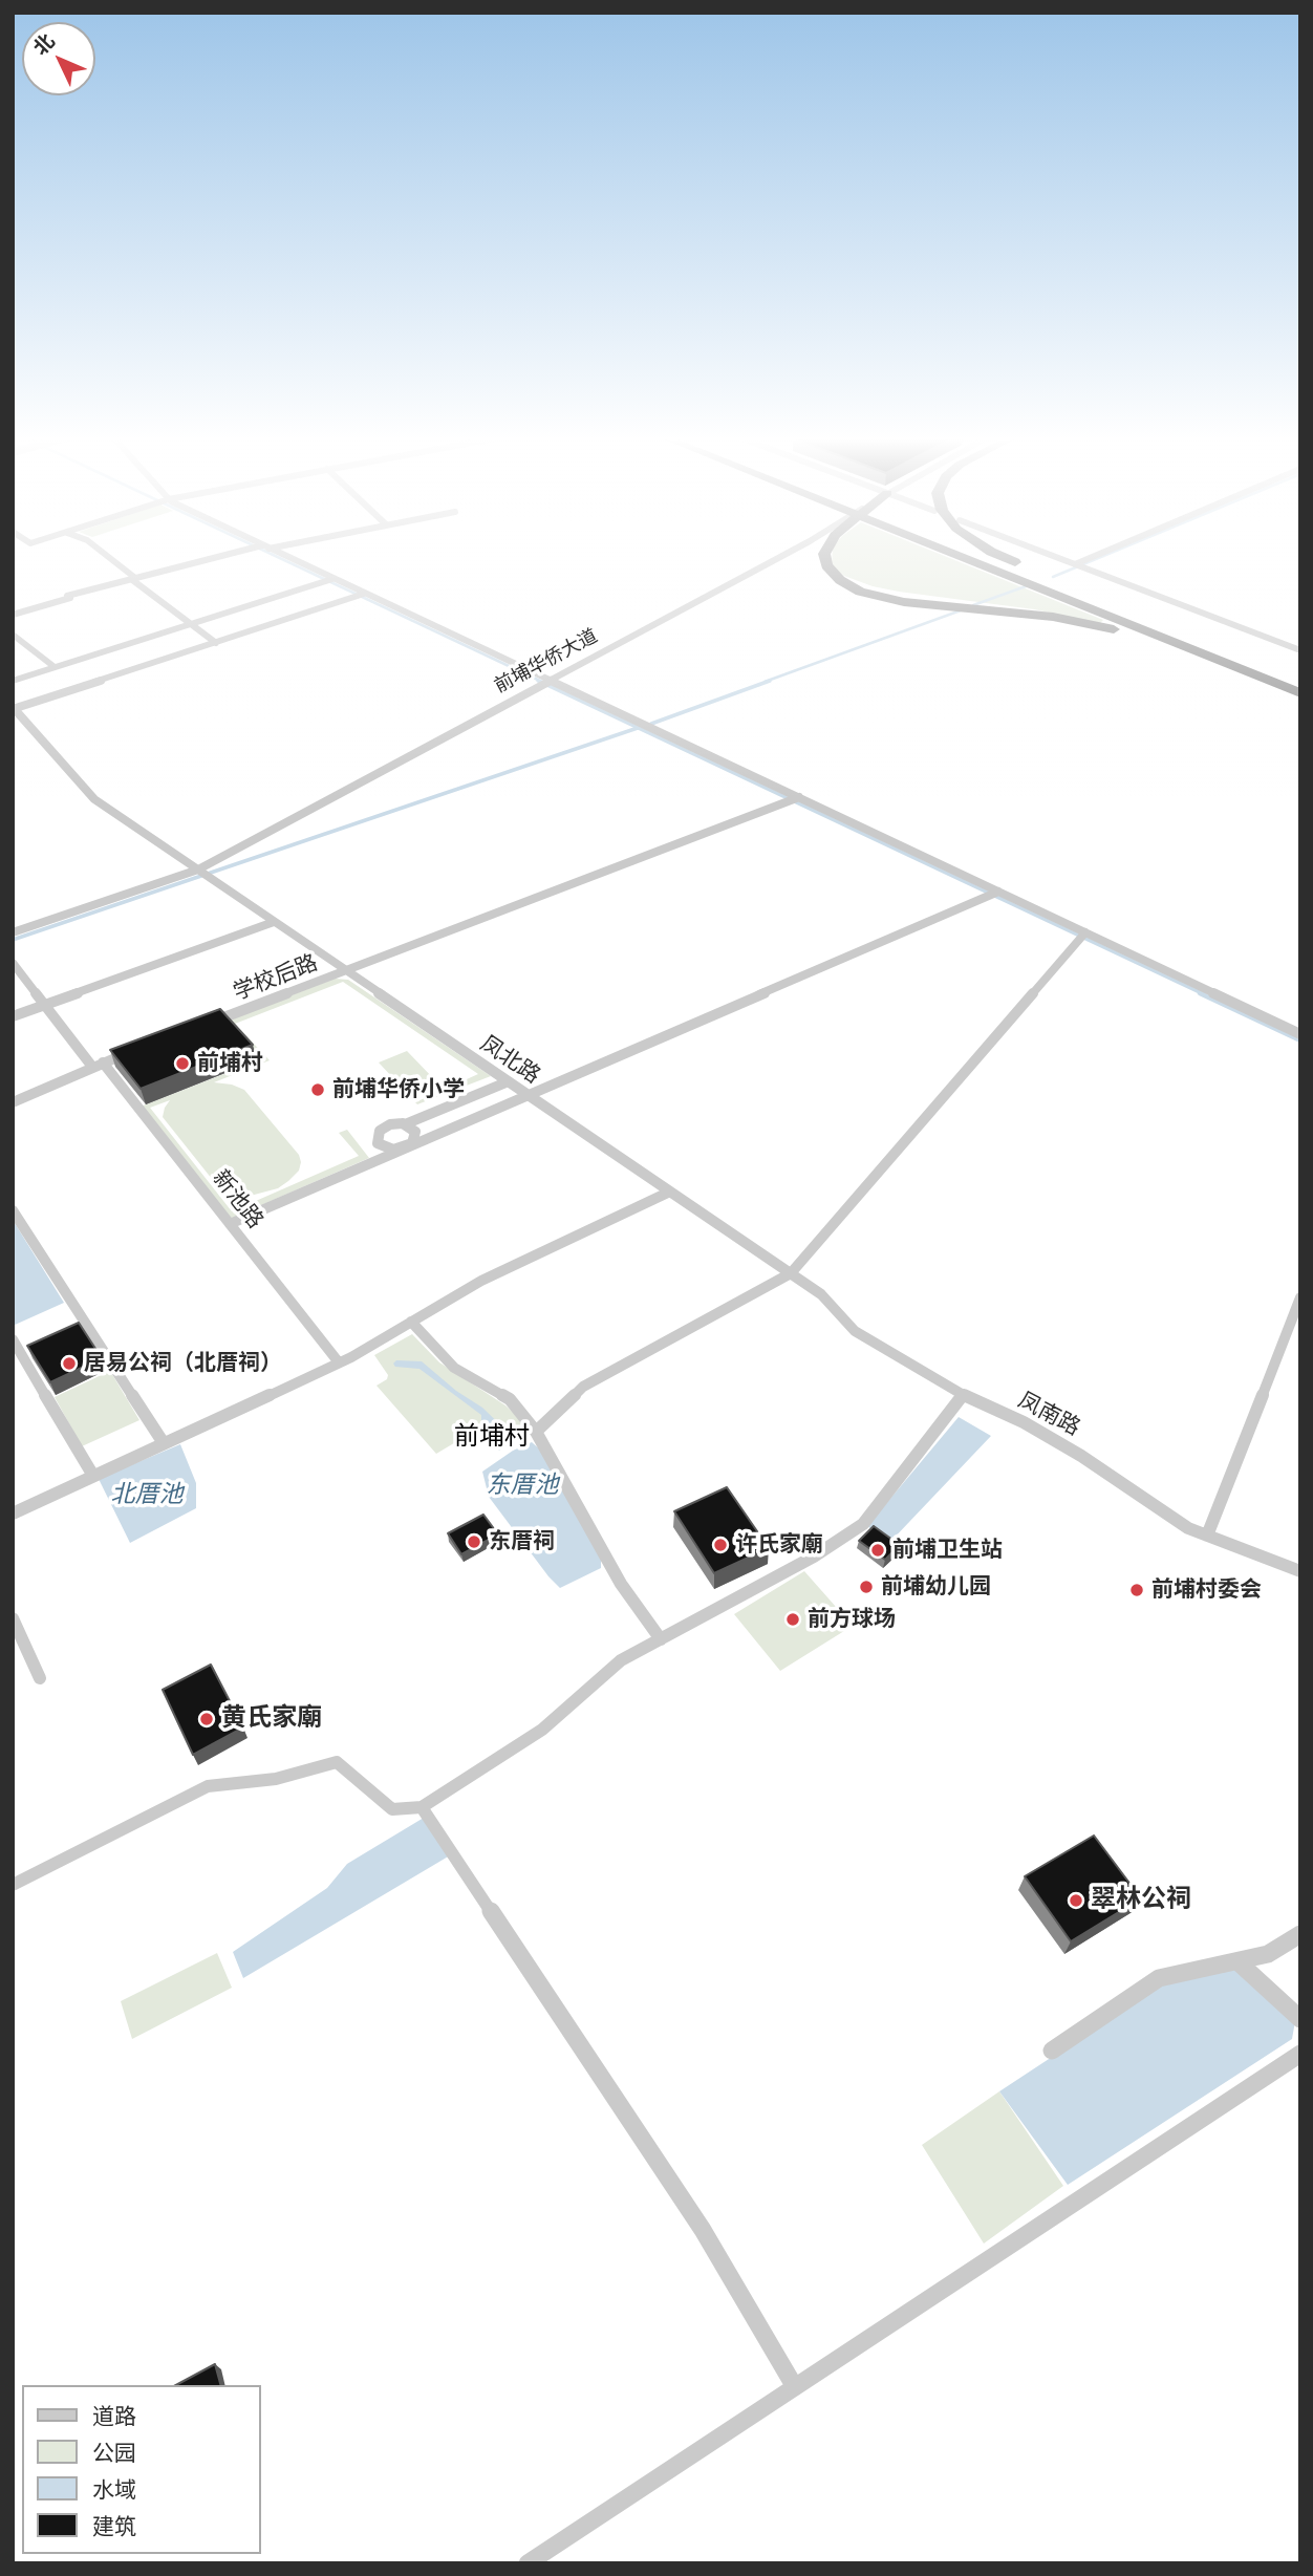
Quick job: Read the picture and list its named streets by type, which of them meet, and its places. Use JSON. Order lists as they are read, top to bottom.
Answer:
{
  "streets": {
    "street": [
      "前埔华侨大道",
      "学校后路",
      "凤北路",
      "新池路",
      "凤南路"
    ]
  },
  "crossings": [
    ["前埔华侨大道", "凤北路"],
    ["学校后路", "凤北路"],
    ["凤北路", "凤南路"]
  ],
  "districts": ["前埔村"],
  "water": ["东厝池", "北厝池"],
  "places": [
    "前埔村",
    "前埔华侨小学",
    "居易公祠（北厝祠）",
    "东厝祠",
    "许氏家廟",
    "前埔卫生站",
    "前埔幼儿园",
    "前埔村委会",
    "前方球场",
    "黄氏家廟",
    "翠林公祠"
  ],
  "legend": [
    "道路",
    "公园",
    "水域",
    "建筑"
  ],
  "north": "top left"
}
